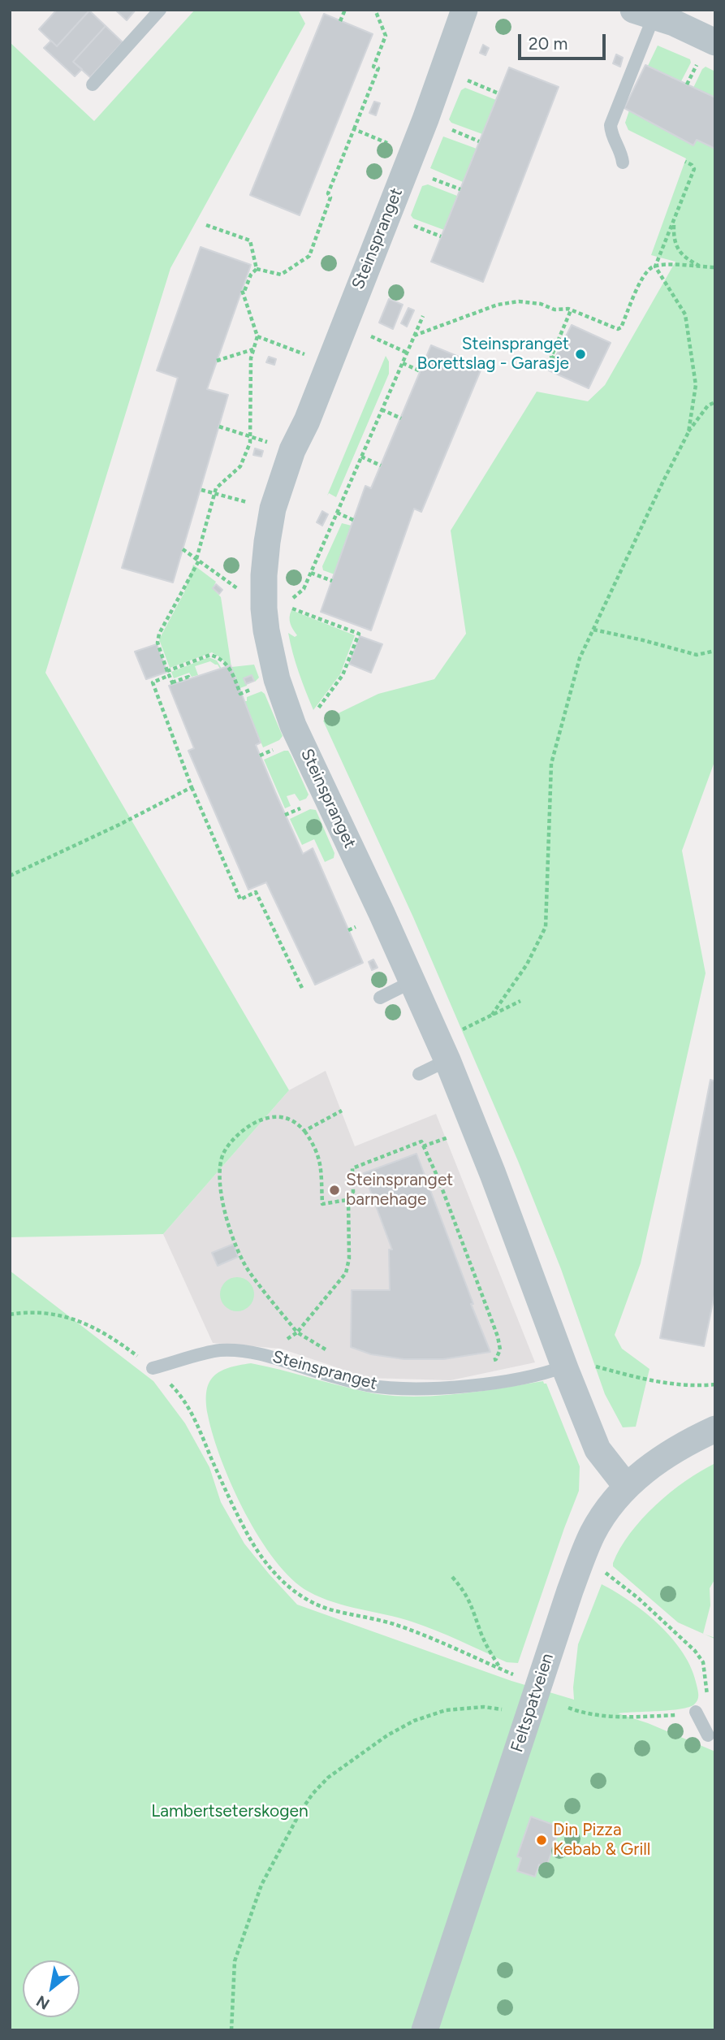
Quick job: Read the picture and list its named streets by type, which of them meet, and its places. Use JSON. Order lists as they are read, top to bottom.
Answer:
{
  "streets": {
    "street": ["Steinspranget", "Feltspatveien"]
  },
  "crossings": [
    ["Steinspranget", "Feltspatveien"]
  ],
  "parks": ["Lambertseterskogen"],
  "places": ["Steinspranget Borettslag - Garasje", "Steinspranget barnehage", "Din Pizza Kebab & Grill"],
  "scale_bar": "20 m",
  "north": "bottom left"
}
